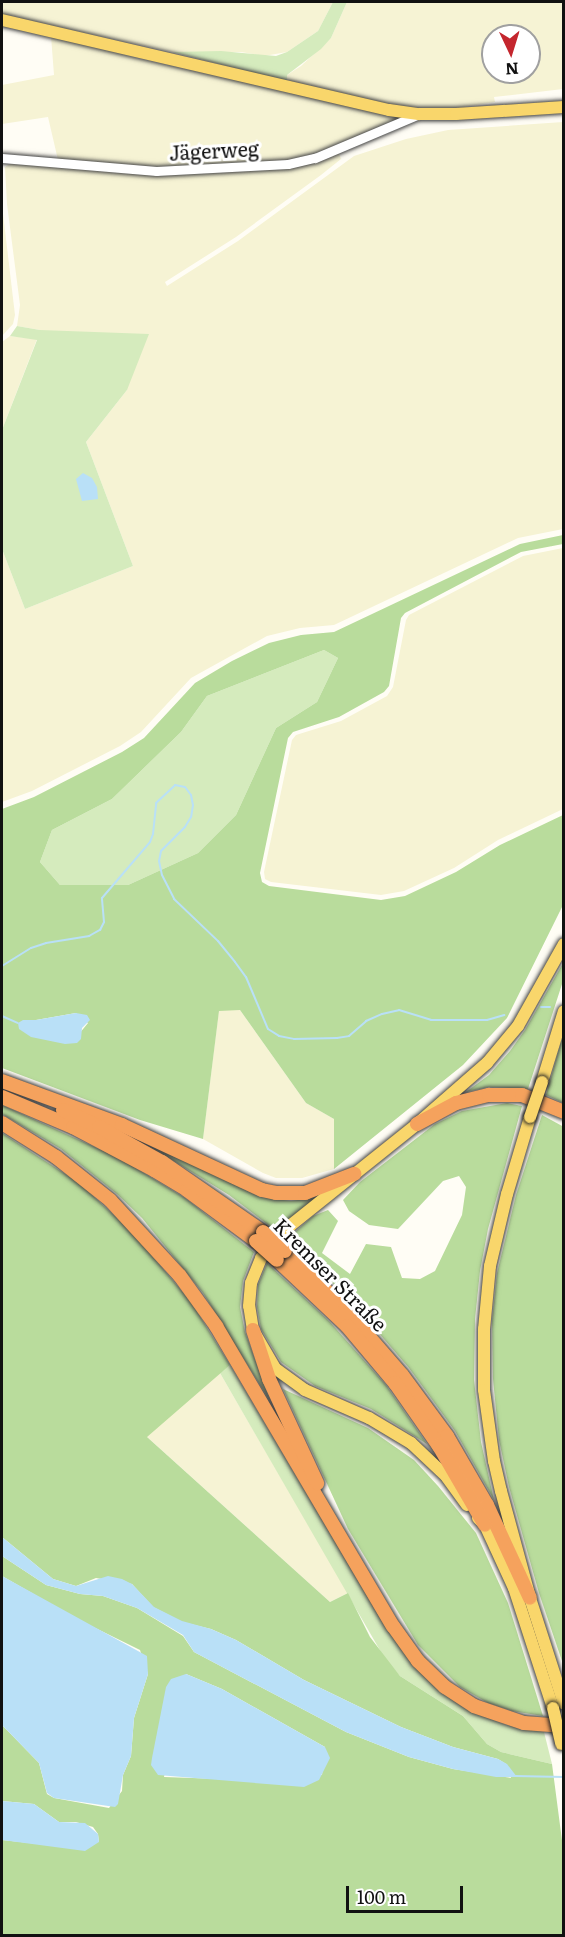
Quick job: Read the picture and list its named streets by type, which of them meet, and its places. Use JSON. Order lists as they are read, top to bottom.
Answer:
{
  "streets": {
    "highway": ["Kremser Straße"],
    "street": ["Jägerweg"]
  },
  "scale_bar": "100 m",
  "north": "bottom"
}
